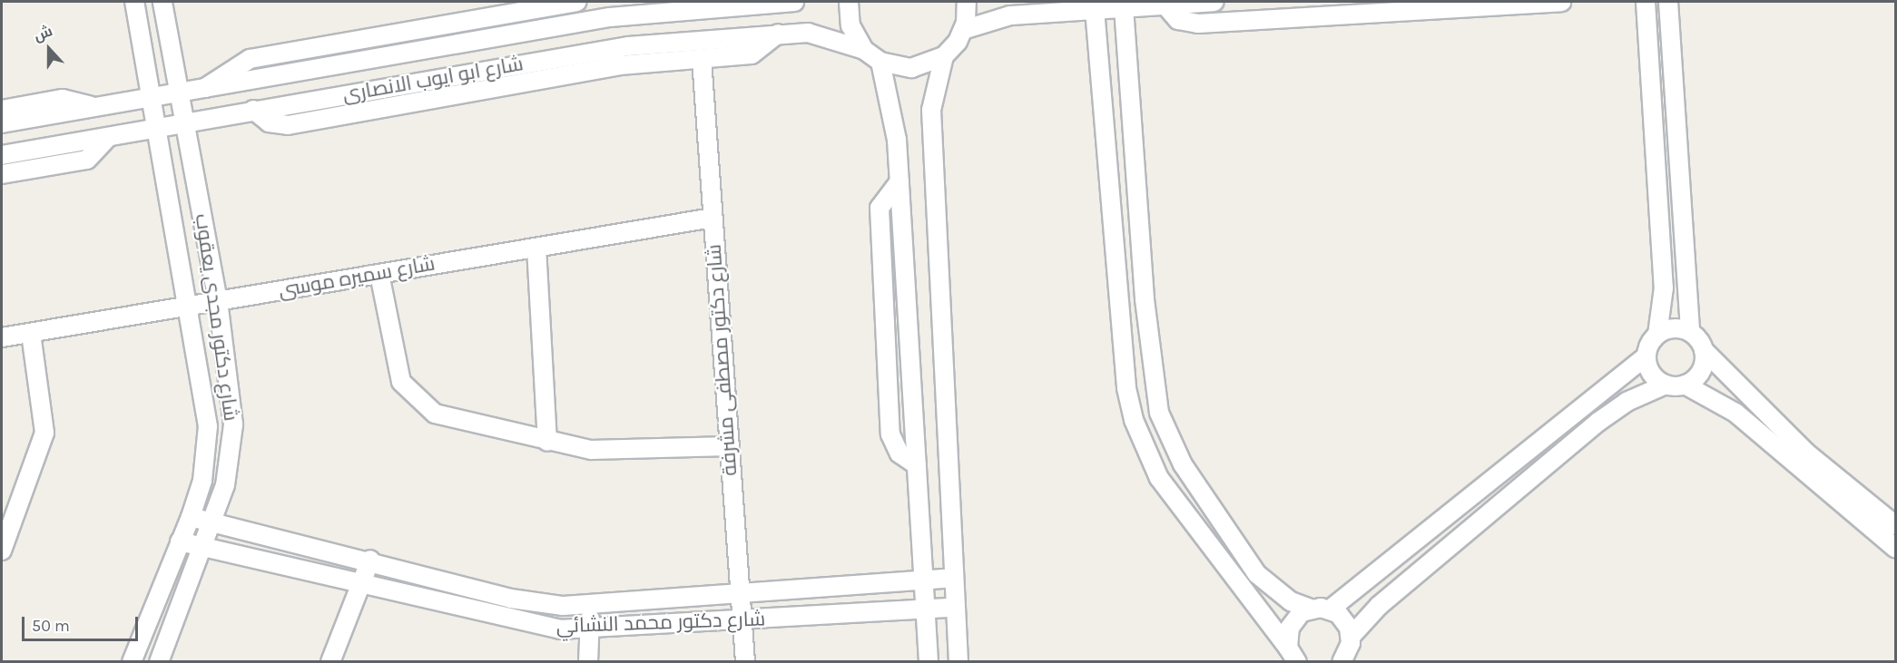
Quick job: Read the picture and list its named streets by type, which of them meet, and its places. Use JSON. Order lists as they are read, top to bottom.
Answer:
{
  "streets": {
    "street": [
      "شارع ابو ايوب الانصارى",
      "شارع سميره موسى",
      "شارع دكتور مجدى يعقوب",
      "شارع دكتور مصطفى مشرفة",
      "شارع دكتور محمد النشائي"
    ]
  },
  "crossings": [
    ["شارع ابو ايوب الانصارى", "شارع دكتور مجدى يعقوب"],
    ["شارع سميره موسى", "شارع دكتور مجدى يعقوب"],
    ["شارع سميره موسى", "شارع دكتور مصطفى مشرفة"],
    ["شارع دكتور مجدى يعقوب", "شارع دكتور محمد النشائي"],
    ["شارع دكتور مصطفى مشرفة", "شارع دكتور محمد النشائي"]
  ],
  "scale_bar": "50 m",
  "north": "top"
}
